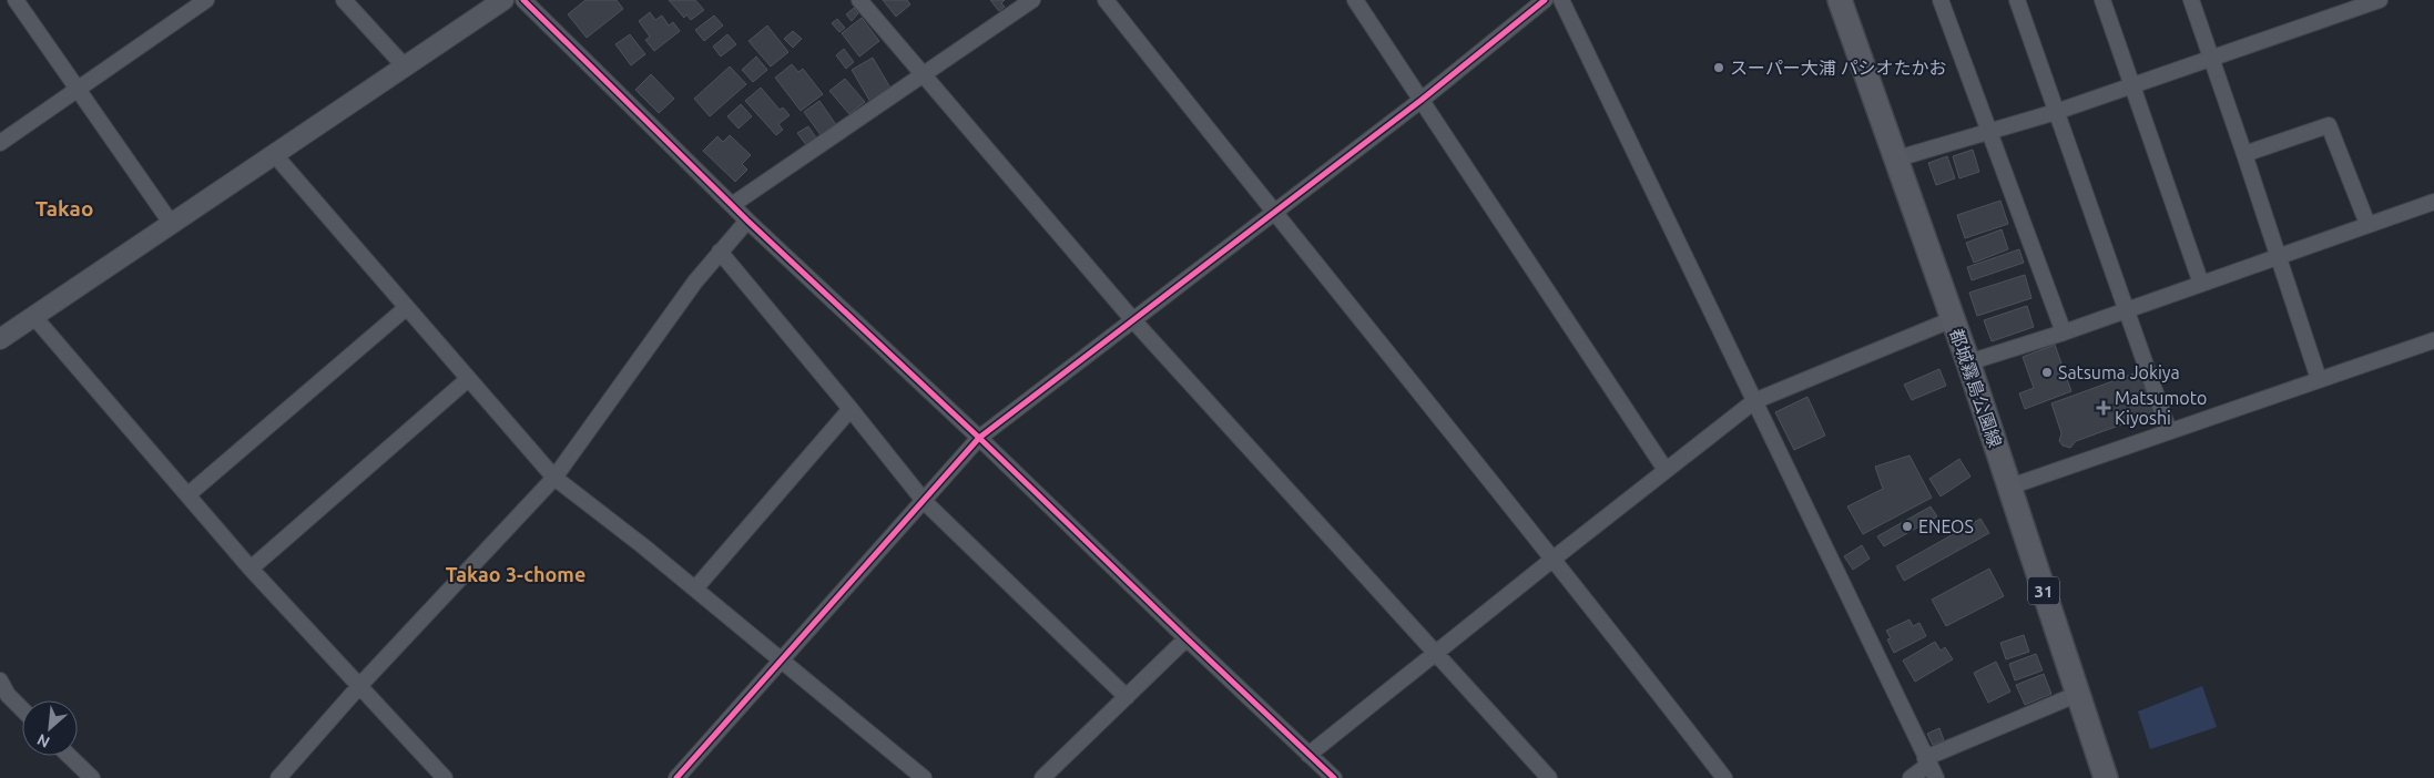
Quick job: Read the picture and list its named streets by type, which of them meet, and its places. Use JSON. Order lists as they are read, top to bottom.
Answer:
{
  "streets": {
    "main road": ["都城霧島公園線", "31"]
  },
  "districts": ["Takao", "Takao 3-chome"],
  "places": {
    "other": ["スーパー大浦 パシオたかお", "Satsuma Jokiya", "ENEOS"],
    "health": ["Matsumoto Kiyoshi"]
  },
  "north": "bottom left"
}
